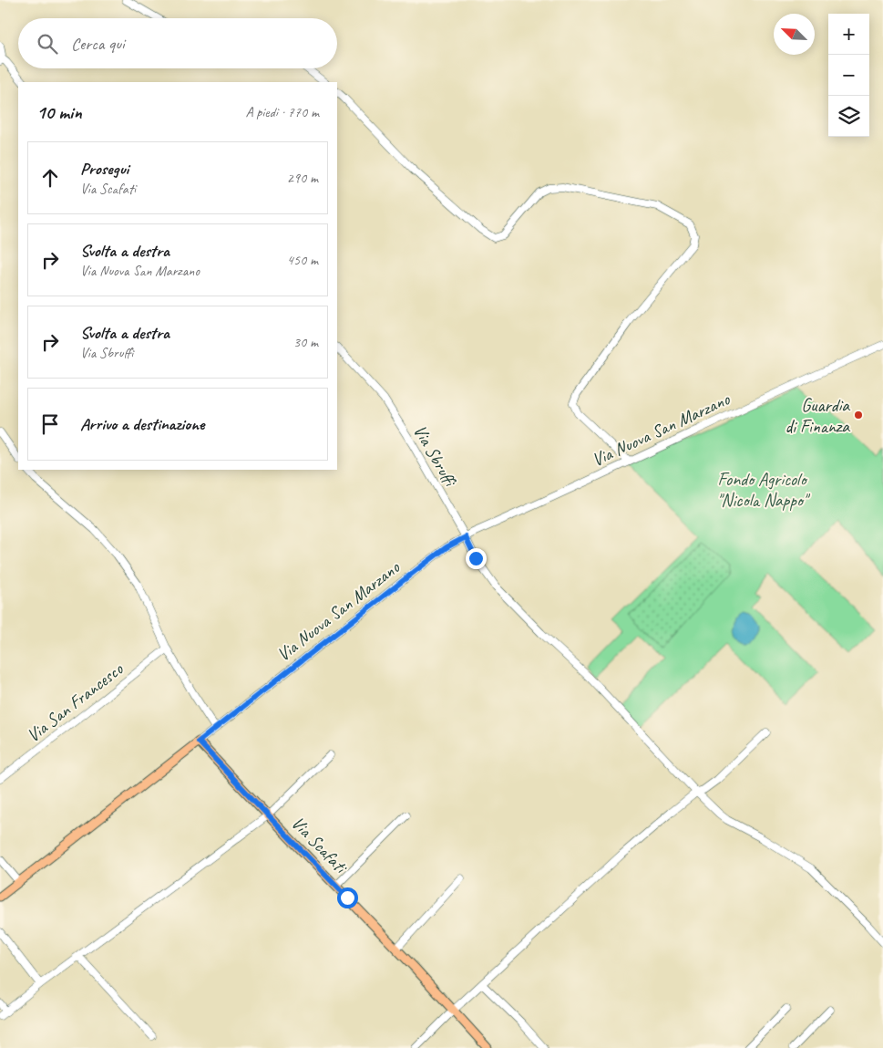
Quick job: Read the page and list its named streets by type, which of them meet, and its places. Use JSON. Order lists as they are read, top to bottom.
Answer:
{
  "streets": {
    "main road": ["Via Nuova San Marzano", "Via Scafati"],
    "street": ["Via Sbruffi", "Via San Francesco"]
  },
  "crossings": [
    ["Via Nuova San Marzano", "Via Sbruffi"],
    ["Via Nuova San Marzano", "Via Scafati"]
  ],
  "parks": ["Fondo Agricolo \"Nicola Nappo\""],
  "places": ["Guardia di Finanza"],
  "north": "top left",
  "page": {
    "map_buttons": ["+", "−"],
    "search": "Cerca qui",
    "heading": ["10 min", "A piedi · 770 m"],
    "list": [
      ["Prosegui", "Via Scafati", "290 m"],
      ["Svolta a destra", "Via Nuova San Marzano", "450 m"],
      ["Svolta a destra", "Via Sbruffi", "30 m"],
      "Arrivo a destinazione"
    ]
  }
}
